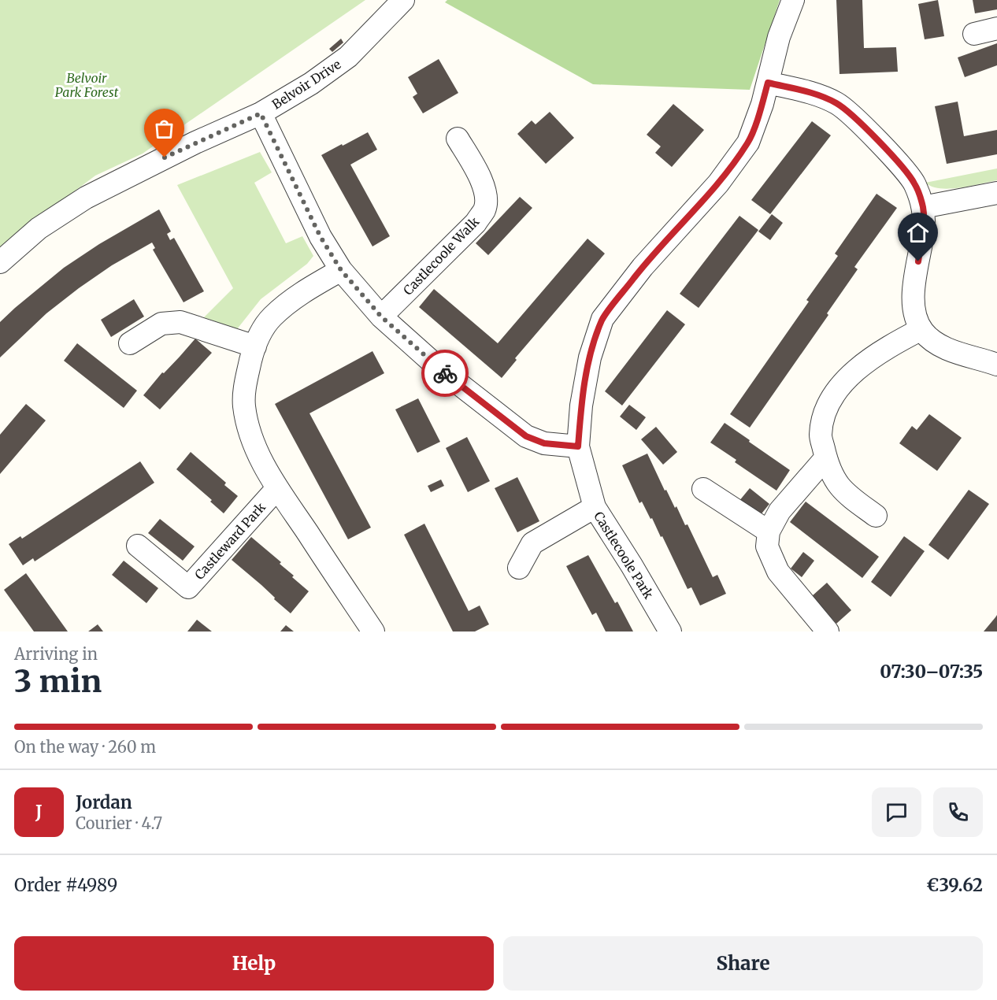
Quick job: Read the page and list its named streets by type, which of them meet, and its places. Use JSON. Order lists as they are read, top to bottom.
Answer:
{
  "streets": {
    "street": [
      "Belvoir Drive",
      "Castlecoole Walk",
      "Castleward Park",
      "Castlecoole Park"
    ]
  },
  "parks": ["Belvoir Park Forest"],
  "page": {
    "heading": ["3 min", "Arriving in", "07:30–07:35"],
    "panel": [
      "Jordan",
      "Courier · 4.7",
      "Order #4989",
      "€39.62"
    ],
    "bar": "On the way · 260 m",
    "round": "J",
    "buttons": ["Help", "Share"]
  }
}
